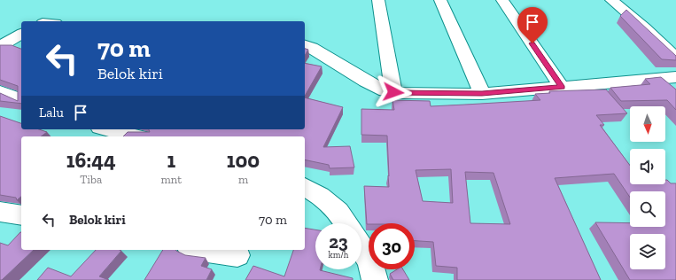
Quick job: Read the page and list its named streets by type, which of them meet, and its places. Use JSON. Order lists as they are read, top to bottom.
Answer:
{
  "north": "bottom",
  "page": {
    "turn": ["70 m", "Belok kiri"],
    "then": "Lalu",
    "eta": [
      "16:44",
      "Tiba",
      "1",
      "mnt",
      "100",
      "m"
    ],
    "list": [
      {
        "name": "Belok kiri",
        "value": "70 m"
      }
    ],
    "speed": "23 km/h",
    "limit": "30"
  }
}
